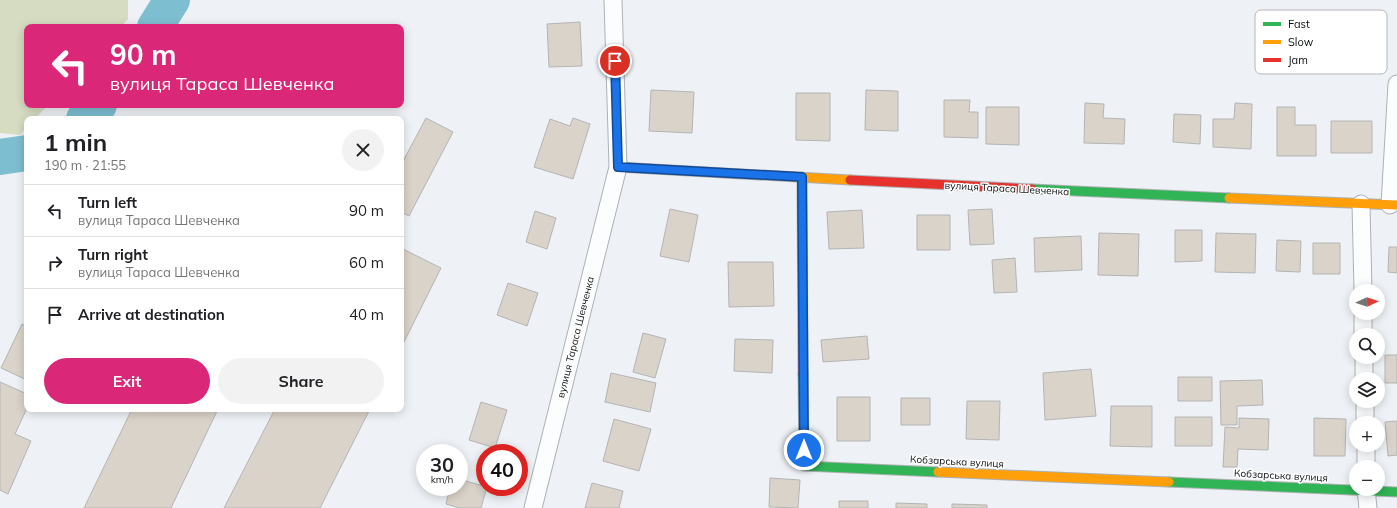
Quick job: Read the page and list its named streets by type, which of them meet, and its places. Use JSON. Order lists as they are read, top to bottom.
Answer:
{
  "streets": {
    "street": ["вулиця Тараса Шевченка", "Кобзарська вулиця"]
  },
  "crossings": [
    ["вулиця Тараса Шевченка", "Кобзарська вулиця"]
  ],
  "legend": ["Fast", "Slow", "Jam"],
  "north": "right",
  "page": {
    "turn": ["90 m", "вулиця Тараса Шевченка"],
    "heading": ["1 min", "190 m · 21:55"],
    "list": [
      {
        "name": "Turn left",
        "note": "вулиця Тараса Шевченка",
        "value": "90 m"
      },
      {
        "name": "Turn right",
        "note": "вулиця Тараса Шевченка",
        "value": "60 m"
      },
      {
        "name": "Arrive at destination",
        "value": "40 m"
      }
    ],
    "map_buttons": ["+", "−"],
    "buttons": ["Exit", "Share"],
    "speed": "30 km/h",
    "limit": "40"
  }
}
